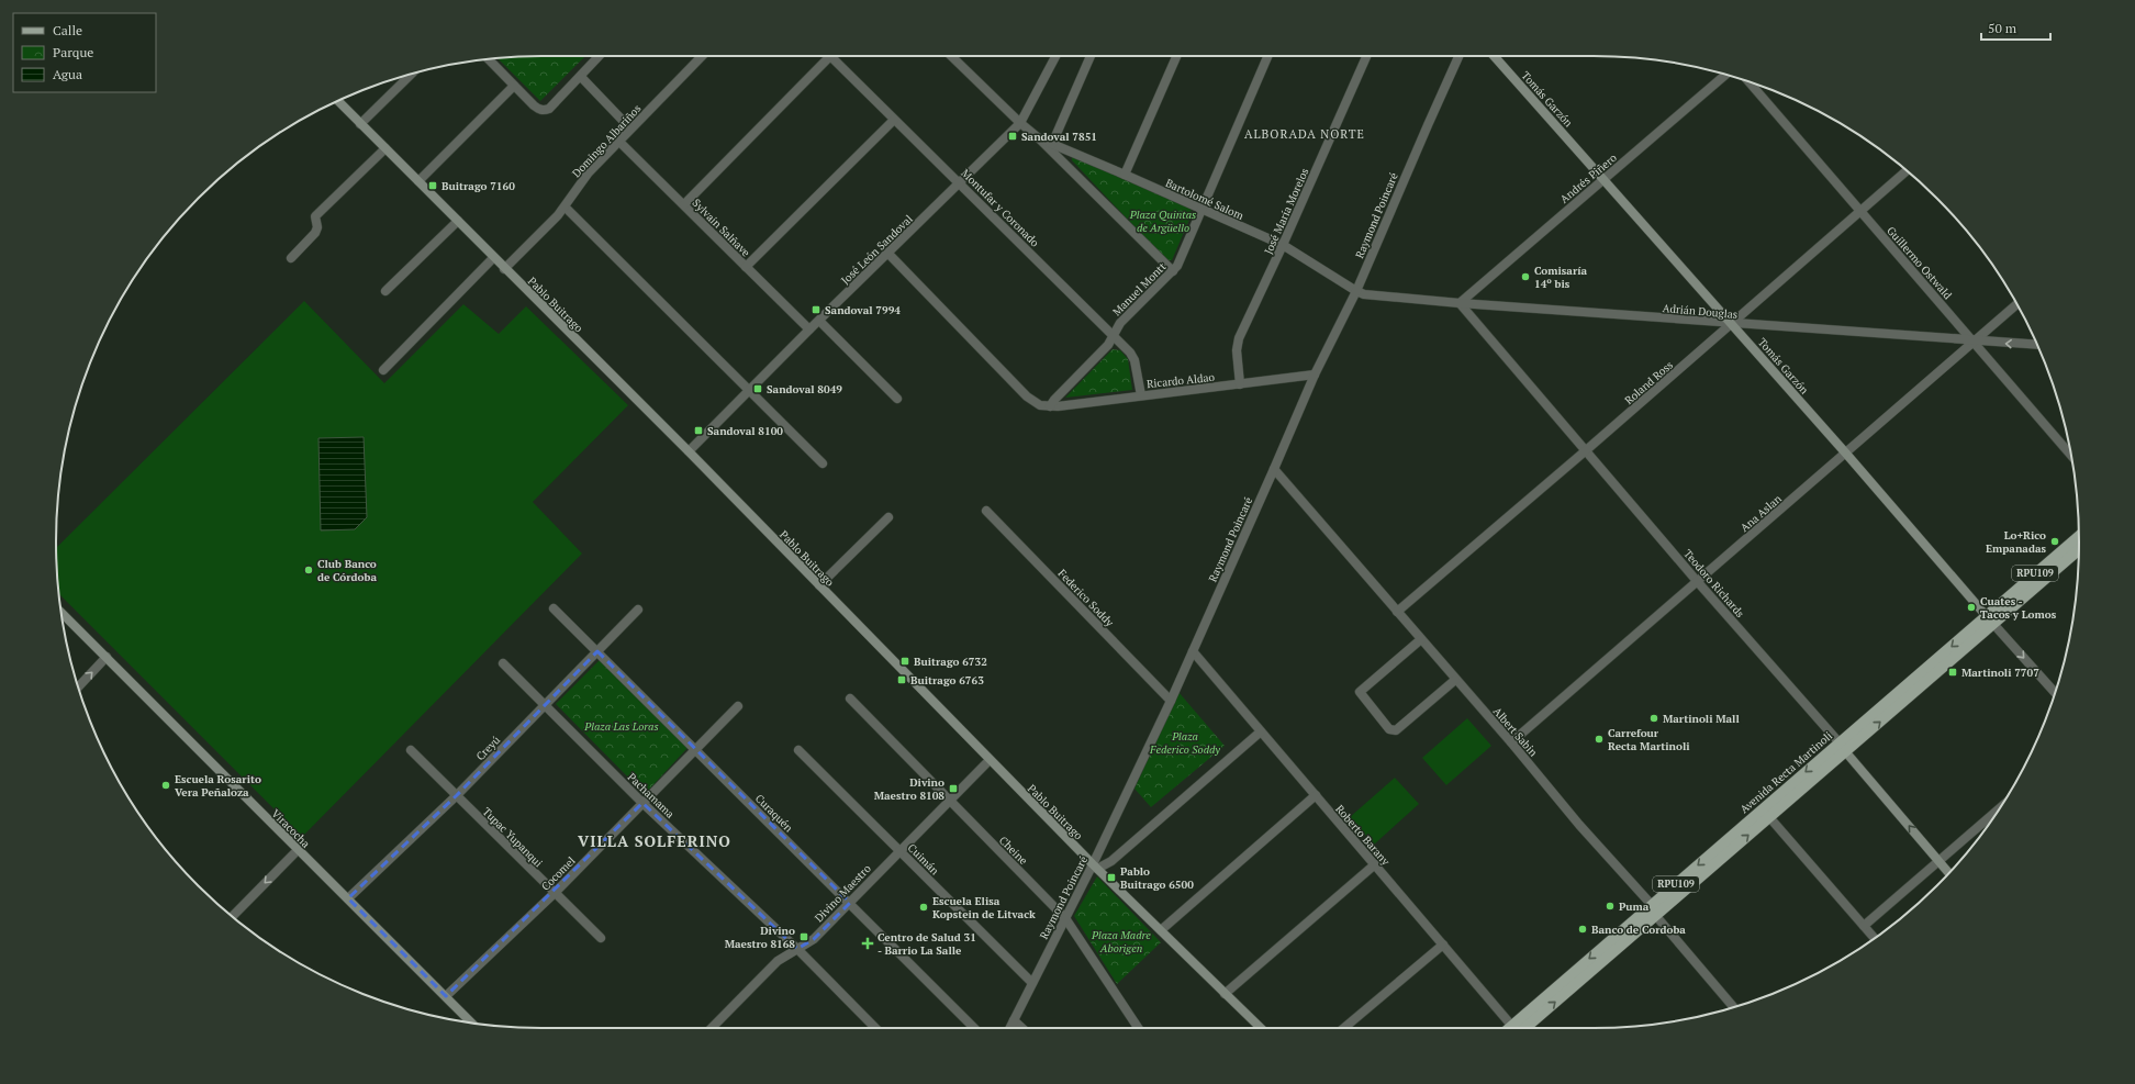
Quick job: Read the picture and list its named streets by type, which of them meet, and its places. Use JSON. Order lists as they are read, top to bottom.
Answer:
{
  "streets": {
    "main road": [
      "Tomás Garzón",
      "Pablo Buitrago",
      "RPU109",
      "Teodoro Richards",
      "Avenida Recta Martinoli",
      "Viracocha"
    ],
    "street": [
      "Domingo Albariños",
      "Andrés Piñero",
      "Bartolomé Salom",
      "Montufar y Coronado",
      "José María Morelos",
      "Raymond Poincaré",
      "Sylvain Salñave",
      "José León Sandoval",
      "Guillermo Ostwald",
      "Manuel Montt",
      "Adrián Douglas",
      "Ricardo Aldao",
      "Roland Ross",
      "Ana Aslan",
      "Federico Soddy",
      "Albert Sabin",
      "Creyú",
      "Pachamama",
      "Curaquén",
      "Roberto Barany",
      "Tupac Yupanqui",
      "Cheine",
      "Cuimán",
      "Cocomel",
      "Divino Maestro"
    ]
  },
  "crossings": [
    ["Tomás Garzón", "Andrés Piñero"],
    ["Tomás Garzón", "Adrián Douglas"],
    ["Tomás Garzón", "Roland Ross"],
    ["Tomás Garzón", "Ana Aslan"],
    ["Tomás Garzón", "Avenida Recta Martinoli"],
    ["Domingo Albariños", "Sylvain Salñave"],
    ["Domingo Albariños", "Pablo Buitrago"],
    ["Andrés Piñero", "Adrián Douglas"],
    ["Andrés Piñero", "Teodoro Richards"],
    ["Bartolomé Salom", "José María Morelos"],
    ["Bartolomé Salom", "Raymond Poincaré"],
    ["Bartolomé Salom", "José León Sandoval"],
    ["Bartolomé Salom", "Manuel Montt"],
    ["Bartolomé Salom", "Adrián Douglas"],
    ["Montufar y Coronado", "José León Sandoval"],
    ["Montufar y Coronado", "Manuel Montt"],
    ["Montufar y Coronado", "Ricardo Aldao"],
    ["José María Morelos", "Ricardo Aldao"],
    ["Raymond Poincaré", "Pablo Buitrago"],
    ["Raymond Poincaré", "Adrián Douglas"],
    ["Raymond Poincaré", "Ricardo Aldao"],
    ["Raymond Poincaré", "Federico Soddy"],
    ["Raymond Poincaré", "Albert Sabin"],
    ["Raymond Poincaré", "Roberto Barany"],
    ["Raymond Poincaré", "Cheine"],
    ["Raymond Poincaré", "Cuimán"],
    ["Sylvain Salñave", "José León Sandoval"],
    ["José León Sandoval", "Pablo Buitrago"],
    ["Guillermo Ostwald", "Adrián Douglas"],
    ["Guillermo Ostwald", "Roland Ross"],
    ["Guillermo Ostwald", "Ana Aslan"],
    ["Manuel Montt", "Ricardo Aldao"],
    ["Pablo Buitrago", "Divino Maestro"],
    ["Adrián Douglas", "Roland Ross"],
    ["Adrián Douglas", "Ana Aslan"],
    ["Adrián Douglas", "Teodoro Richards"],
    ["Roland Ross", "Teodoro Richards"],
    ["Roland Ross", "Albert Sabin"],
    ["Ana Aslan", "Teodoro Richards"],
    ["Ana Aslan", "Albert Sabin"],
    ["Teodoro Richards", "Avenida Recta Martinoli"],
    ["Albert Sabin", "Avenida Recta Martinoli"],
    ["Creyú", "Pachamama"],
    ["Creyú", "Curaquén"],
    ["Creyú", "Viracocha"],
    ["Creyú", "Tupac Yupanqui"],
    ["Pachamama", "Cocomel"],
    ["Pachamama", "Divino Maestro"],
    ["Curaquén", "Cocomel"],
    ["Curaquén", "Divino Maestro"],
    ["Viracocha", "Cocomel"],
    ["Tupac Yupanqui", "Cocomel"],
    ["Cheine", "Divino Maestro"],
    ["Cuimán", "Divino Maestro"]
  ],
  "districts": ["ALBORADA NORTE", "VILLA SOLFERINO"],
  "parks": [
    "Plaza Quintas de Argüello",
    "Plaza Las Loras",
    "Plaza Federico Soddy",
    "Plaza Madre Aborigen"
  ],
  "places": {
    "transit": [
      "Sandoval 7851",
      "Buitrago 7160",
      "Sandoval 7994",
      "Sandoval 8049",
      "Sandoval 8100",
      "Buitrago 6732",
      "Martinoli 7707",
      "Buitrago 6763",
      "Divino Maestro 8108",
      "Pablo Buitrago 6500",
      "Divino Maestro 8168"
    ],
    "other": [
      "Comisaría 14º bis",
      "Lo+Rico Empanadas",
      "Club Banco de Córdoba",
      "Cuates - Tacos y Lomos",
      "Martinoli Mall",
      "Carrefour Recta Martinoli",
      "Escuela Rosarito Vera Peñaloza",
      "Puma",
      "Escuela Elisa Kopstein de Litvack",
      "Banco de Cordoba"
    ],
    "health": ["Centro de Salud 31 - Barrio La Salle"]
  },
  "legend": ["Calle", "Parque", "Agua"],
  "scale_bar": "50 m"
}
